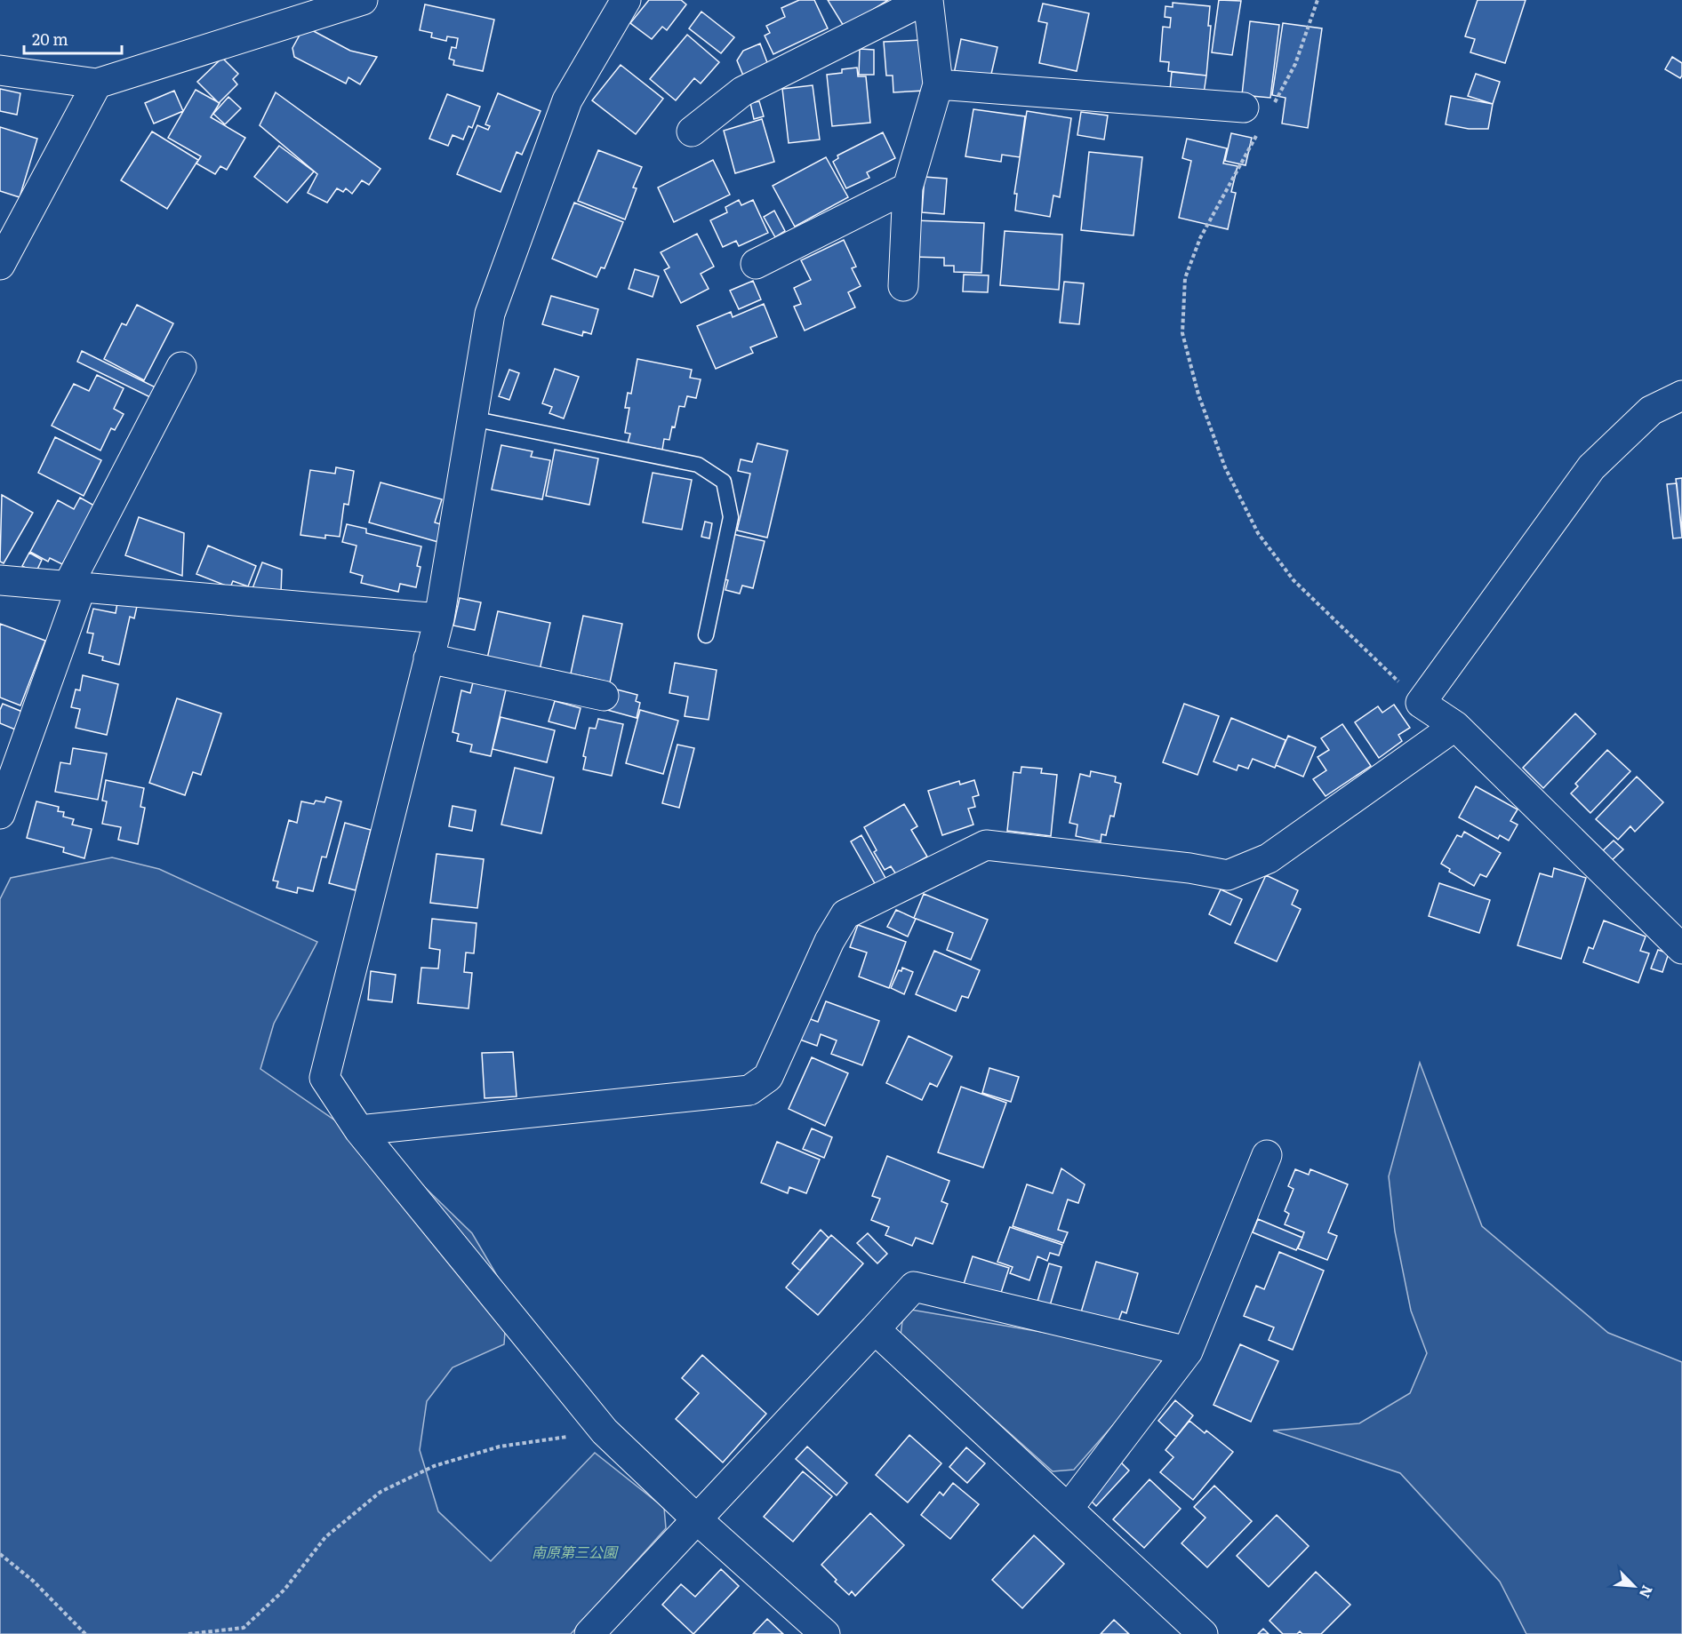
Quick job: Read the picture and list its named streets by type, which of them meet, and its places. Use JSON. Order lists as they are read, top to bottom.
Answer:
{
  "parks": ["南原第三公園"],
  "scale_bar": "20 m",
  "north": "bottom right"
}
